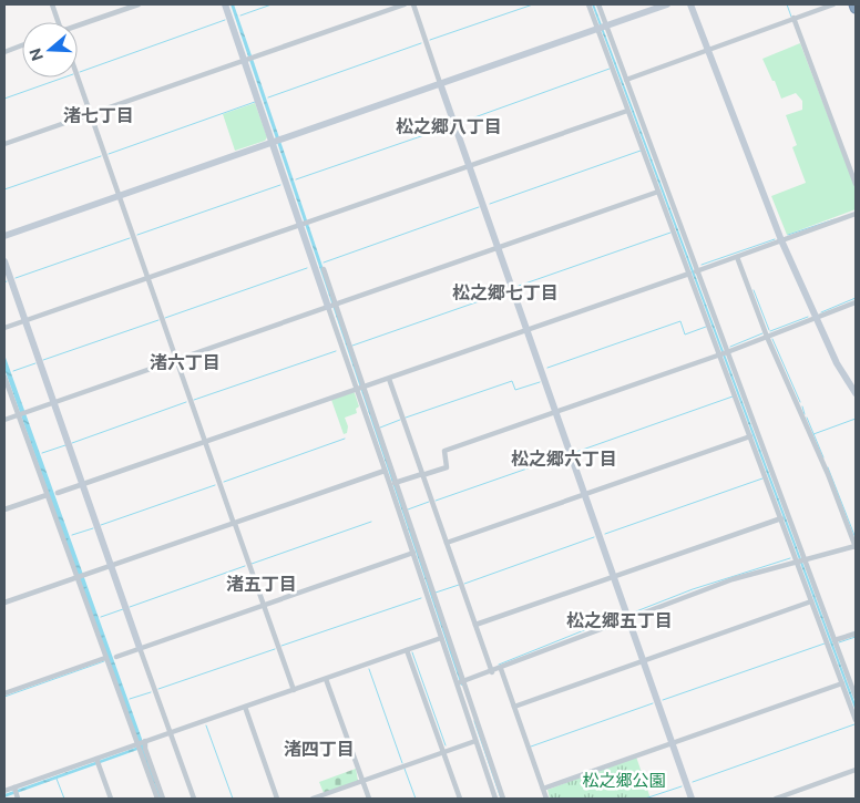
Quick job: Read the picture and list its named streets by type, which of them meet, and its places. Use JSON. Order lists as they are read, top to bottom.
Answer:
{
  "districts": [
    "渚七丁目",
    "松之郷八丁目",
    "松之郷七丁目",
    "渚六丁目",
    "松之郷六丁目",
    "渚五丁目",
    "松之郷五丁目",
    "渚四丁目"
  ],
  "parks": ["松之郷公園"],
  "north": "left"
}
